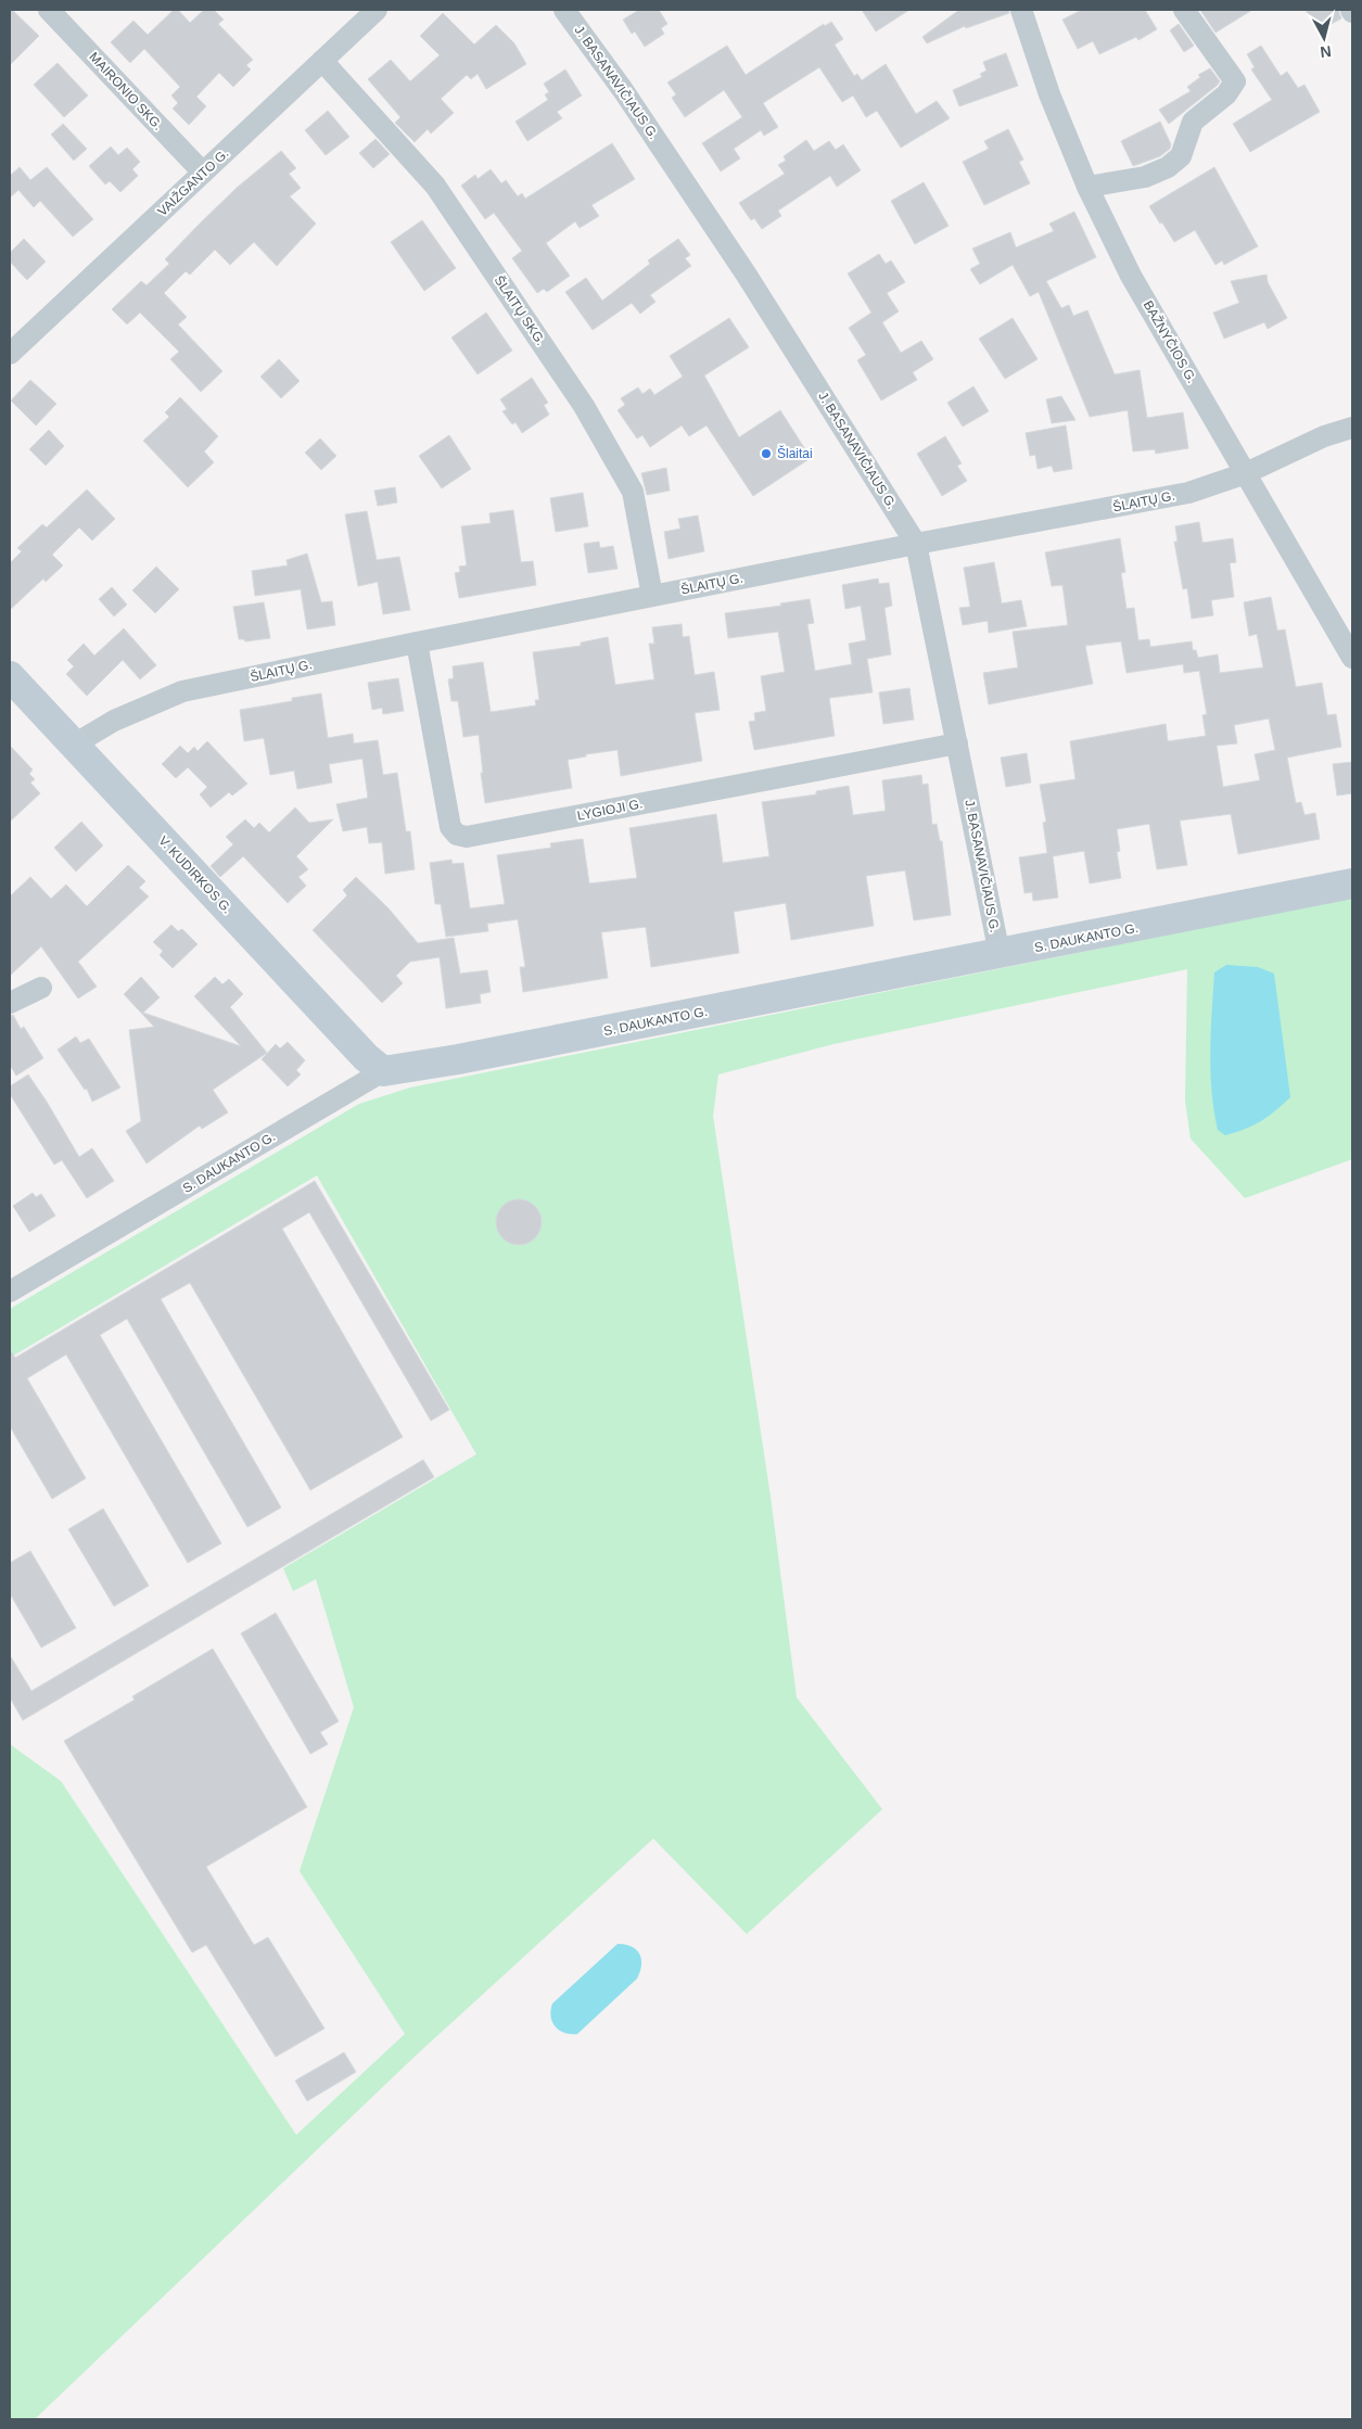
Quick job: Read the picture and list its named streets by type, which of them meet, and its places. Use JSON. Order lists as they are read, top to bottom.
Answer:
{
  "streets": {
    "street": [
      "J. BASANAVIČIAUS G.",
      "MAIRONIO SKG.",
      "VAIŽGANTO G.",
      "ŠLAITŲ SKG.",
      "BAŽNYČIOS G.",
      "ŠLAITŲ G.",
      "LYGIOJI G.",
      "V. KUDIRKOS G.",
      "S. DAUKANTO G."
    ]
  },
  "crossings": [
    ["J. BASANAVIČIAUS G.", "ŠLAITŲ G."],
    ["J. BASANAVIČIAUS G.", "LYGIOJI G."],
    ["J. BASANAVIČIAUS G.", "S. DAUKANTO G."],
    ["MAIRONIO SKG.", "VAIŽGANTO G."],
    ["VAIŽGANTO G.", "ŠLAITŲ SKG."],
    ["ŠLAITŲ SKG.", "ŠLAITŲ G."],
    ["BAŽNYČIOS G.", "ŠLAITŲ G."],
    ["ŠLAITŲ G.", "LYGIOJI G."],
    ["ŠLAITŲ G.", "V. KUDIRKOS G."],
    ["V. KUDIRKOS G.", "S. DAUKANTO G."]
  ],
  "places": ["Šlaitai"],
  "north": "bottom"
}
